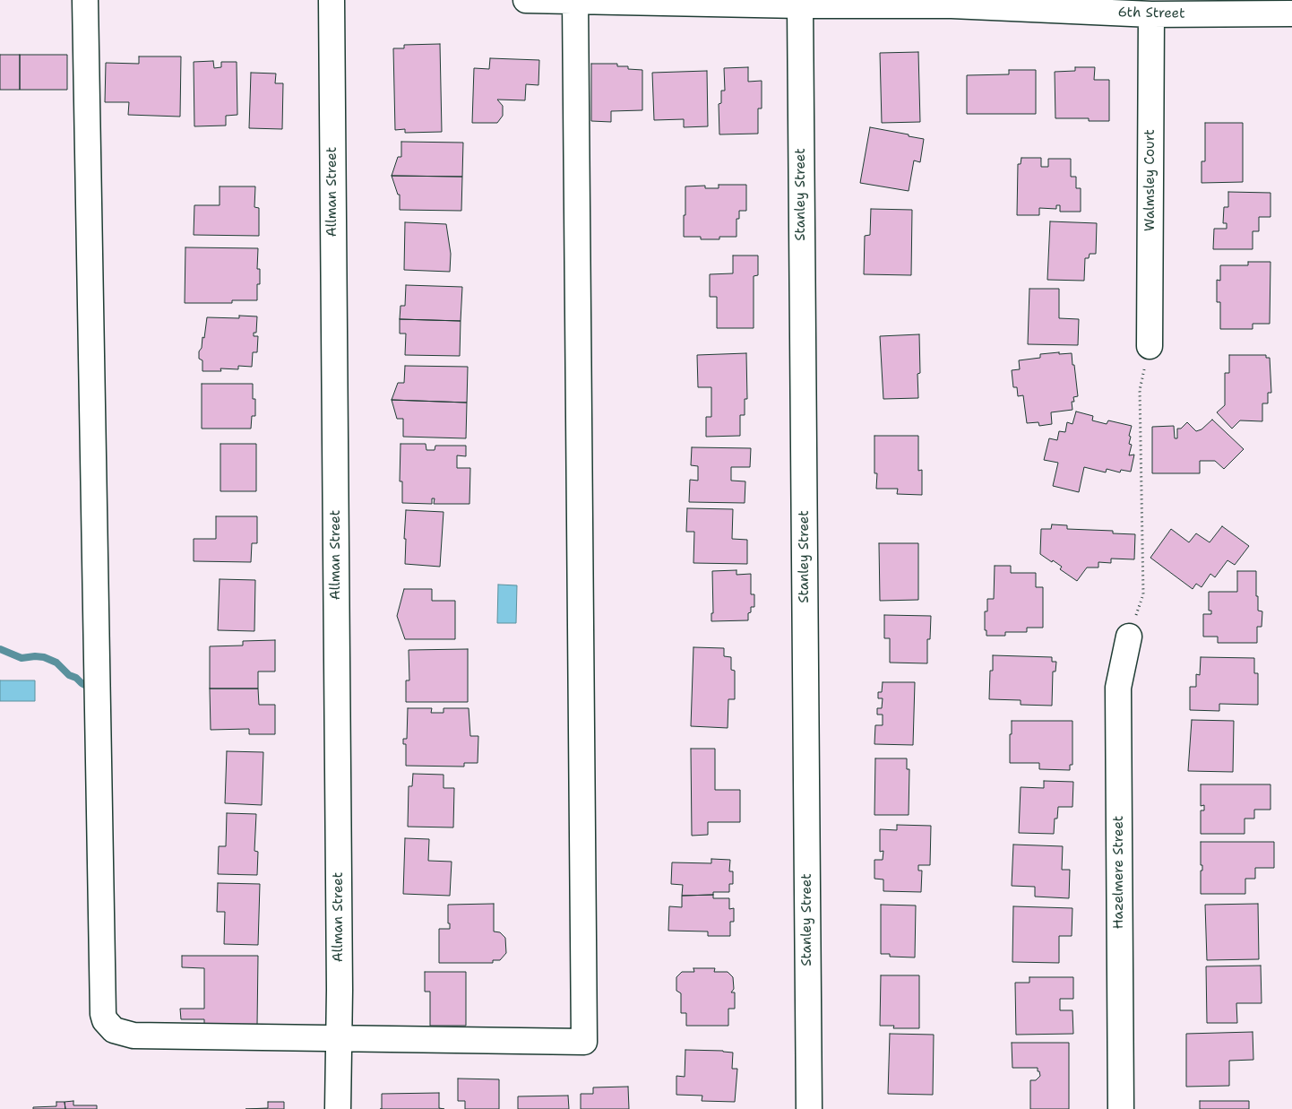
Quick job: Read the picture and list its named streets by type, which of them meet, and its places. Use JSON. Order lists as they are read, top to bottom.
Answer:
{
  "streets": {
    "street": [
      "6th Street",
      "Walmsley Court",
      "Allman Street",
      "Stanley Street",
      "Hazelmere Street"
    ]
  },
  "crossings": [
    ["6th Street", "Walmsley Court"],
    ["6th Street", "Stanley Street"]
  ]
}
